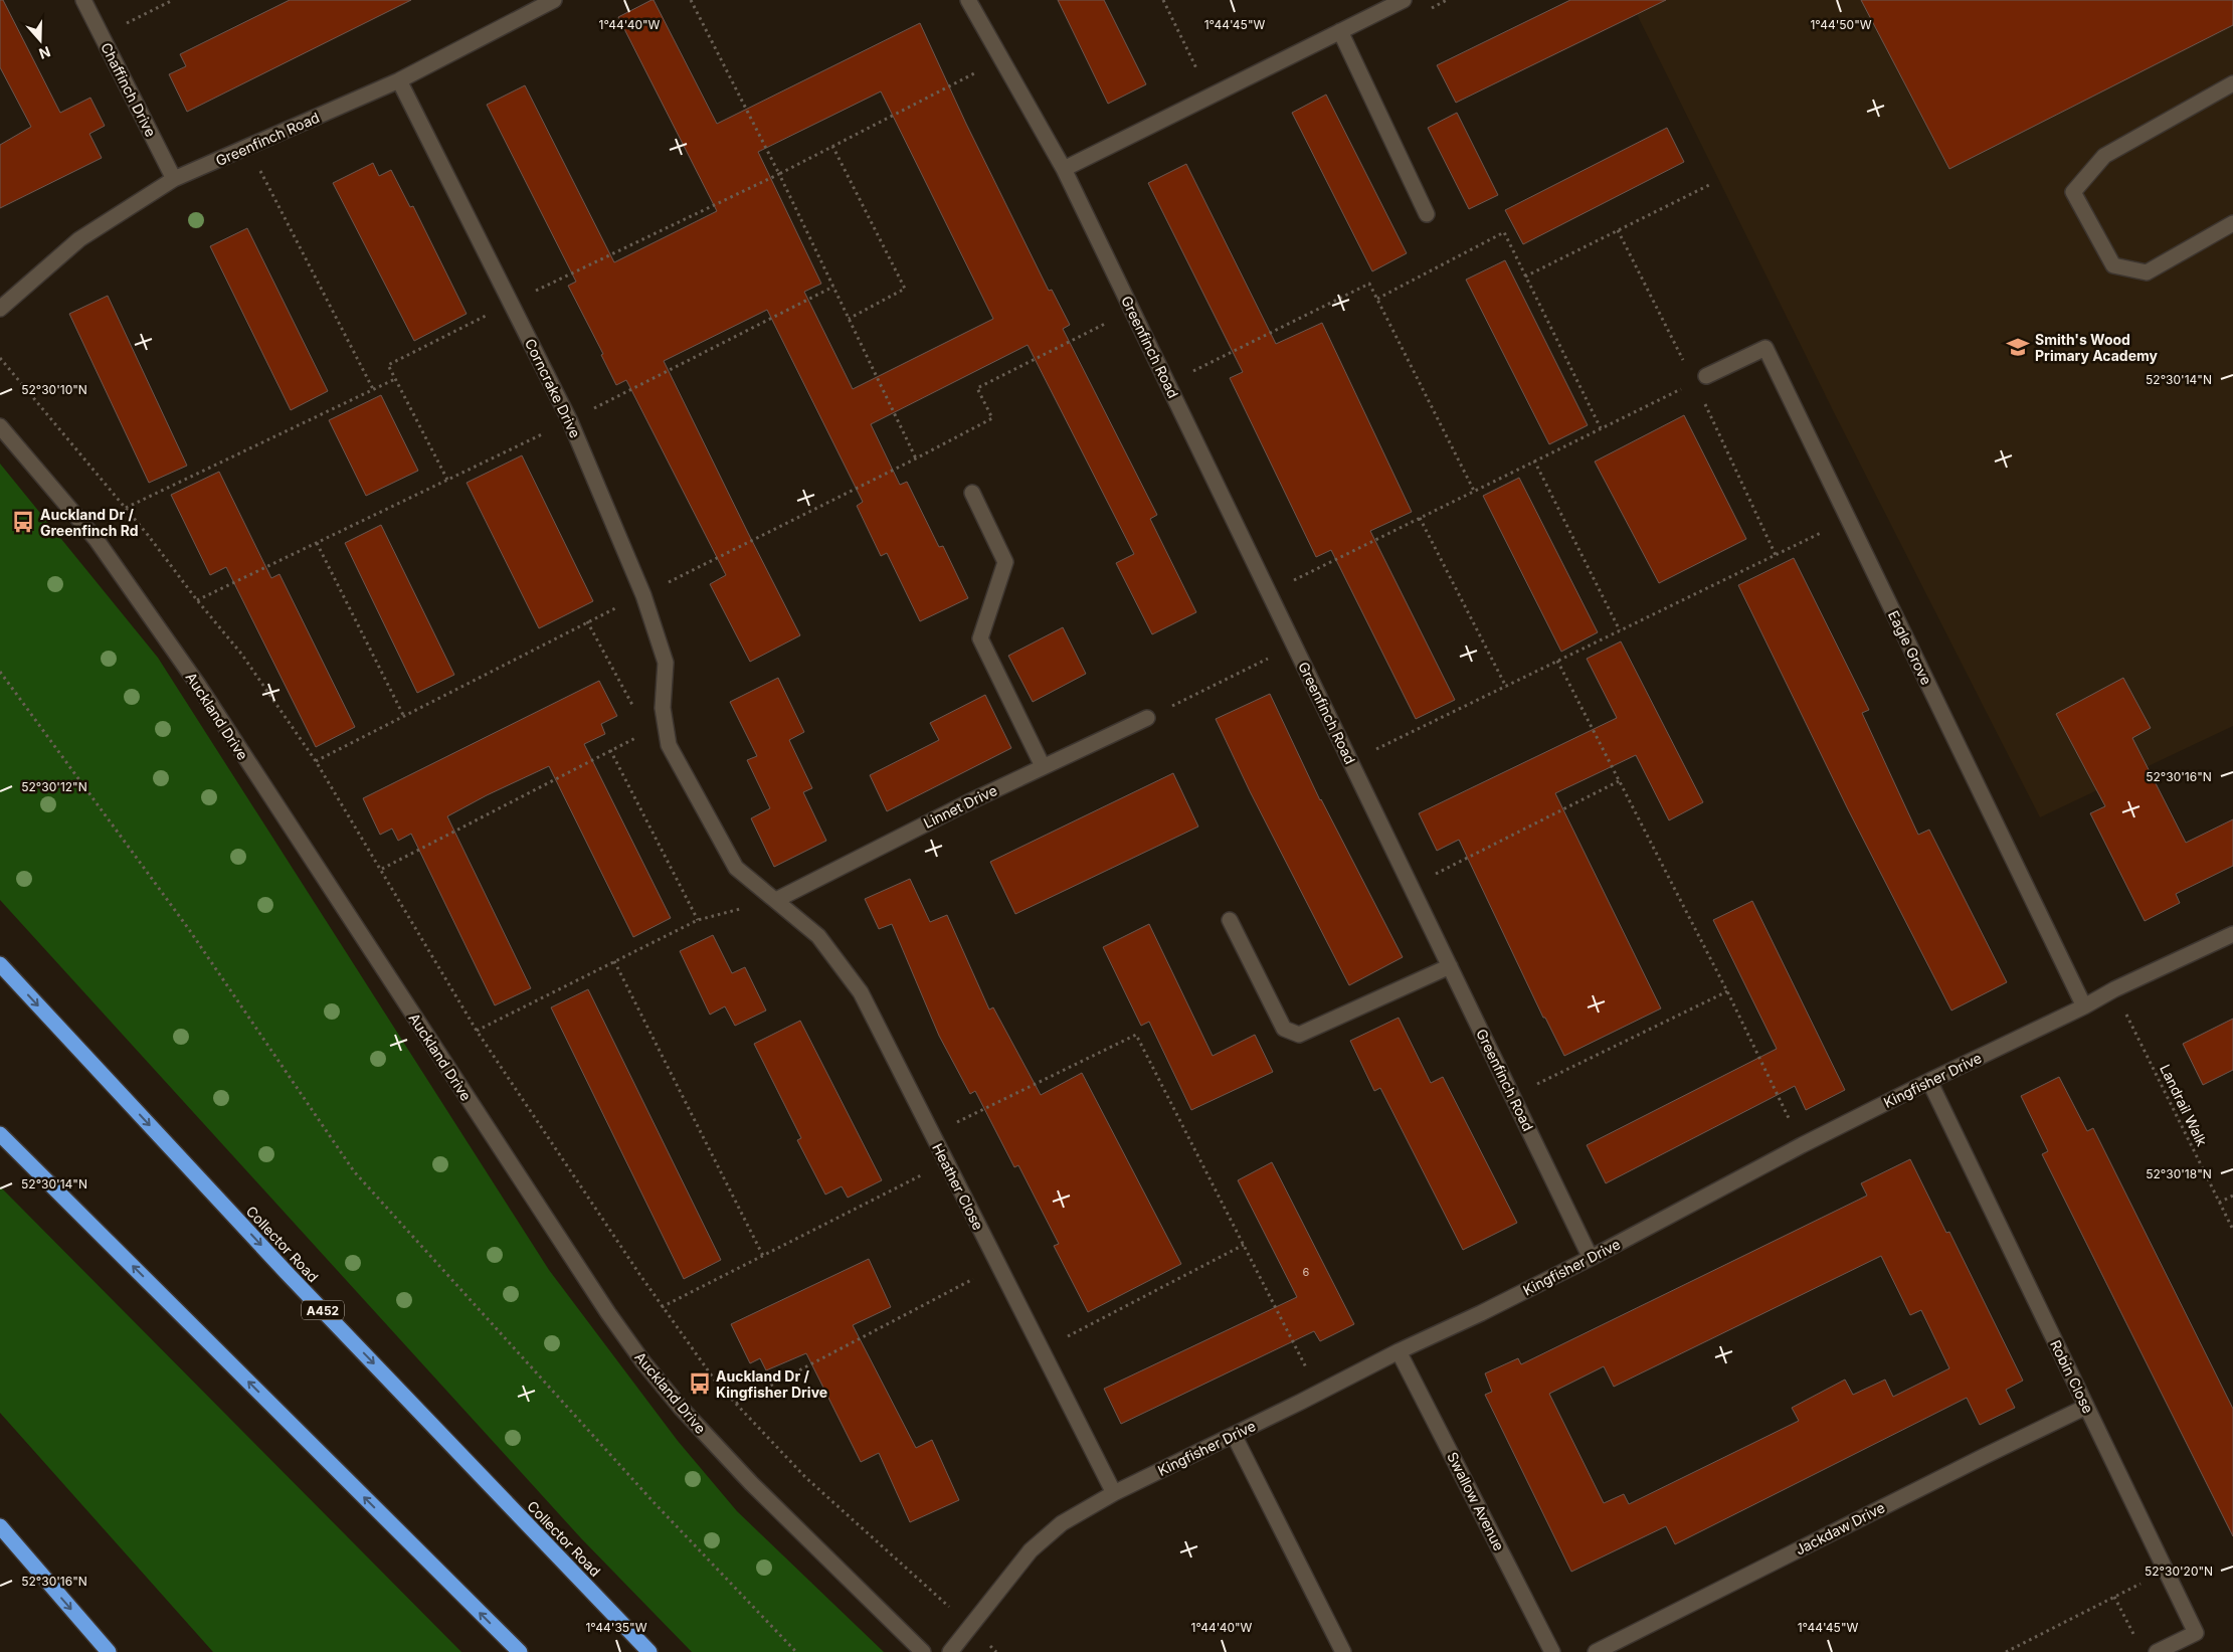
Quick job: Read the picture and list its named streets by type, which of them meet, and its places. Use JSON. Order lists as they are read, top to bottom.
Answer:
{
  "streets": {
    "highway": ["Collector Road", "A452"],
    "street": [
      "Chaffinch Drive",
      "Greenfinch Road",
      "Corncrake Drive",
      "Eagle Grove",
      "Auckland Drive",
      "Linnet Drive",
      "Kingfisher Drive",
      "Heather Close",
      "Robin Close",
      "Swallow Avenue",
      "Jackdaw Drive"
    ],
    "path": ["Landrail Walk"]
  },
  "crossings": [
    ["Chaffinch Drive", "Greenfinch Road"],
    ["Greenfinch Road", "Corncrake Drive"],
    ["Greenfinch Road", "Kingfisher Drive"],
    ["Corncrake Drive", "Heather Close"],
    ["Eagle Grove", "Kingfisher Drive"],
    ["Linnet Drive", "Heather Close"],
    ["Kingfisher Drive", "Landrail Walk"],
    ["Kingfisher Drive", "Heather Close"],
    ["Kingfisher Drive", "Robin Close"],
    ["Kingfisher Drive", "Swallow Avenue"],
    ["Robin Close", "Jackdaw Drive"]
  ],
  "places": {
    "school or university": ["Smith's Wood Primary Academy"],
    "bus stop": ["Auckland Dr / Greenfinch Rd", "Auckland Dr / Kingfisher Drive"]
  },
  "house_numbers": ["6"],
  "north": "bottom",
  "coordinates": [
    "1°44'45\"W",
    "1°44'50\"W",
    "1°44'40\"W",
    "52°30'14\"N",
    "52°30'10\"N",
    "52°30'16\"N",
    "52°30'12\"N",
    "52°30'18\"N",
    "52°30'20\"N",
    "1°44'35\"W"
  ]
}
